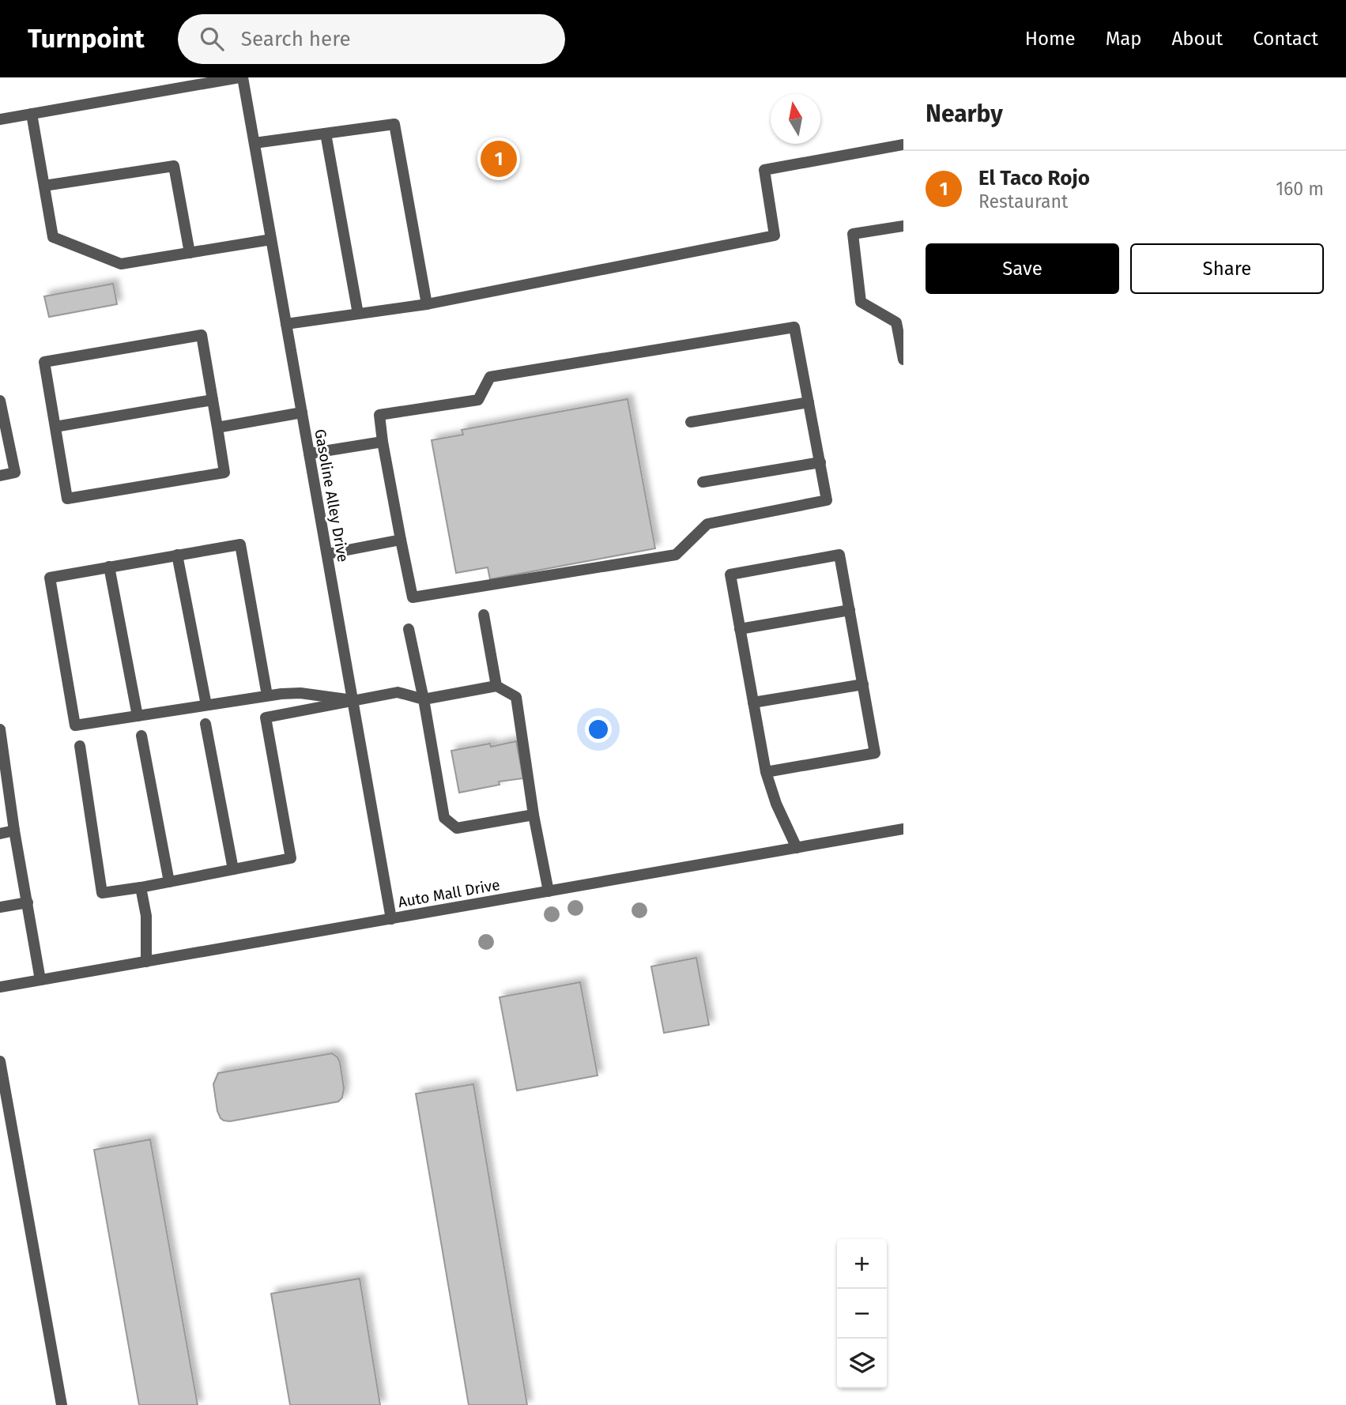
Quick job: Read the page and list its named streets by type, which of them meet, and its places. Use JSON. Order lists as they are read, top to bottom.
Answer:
{
  "streets": {
    "street": ["Gasoline Alley Drive", "Auto Mall Drive"]
  },
  "crossings": [
    ["Gasoline Alley Drive", "Auto Mall Drive"]
  ],
  "north": "top",
  "page": {
    "header": "Turnpoint",
    "search": "Search here",
    "nav": [
      "Home",
      "Map",
      "About",
      "Contact"
    ],
    "heading": "Nearby",
    "pins": "1",
    "list": [
      {
        "mark": "1",
        "name": "El Taco Rojo",
        "note": "Restaurant",
        "value": "160 m"
      }
    ],
    "buttons": ["Save", "Share"],
    "map_buttons": ["+", "−"]
  }
}
